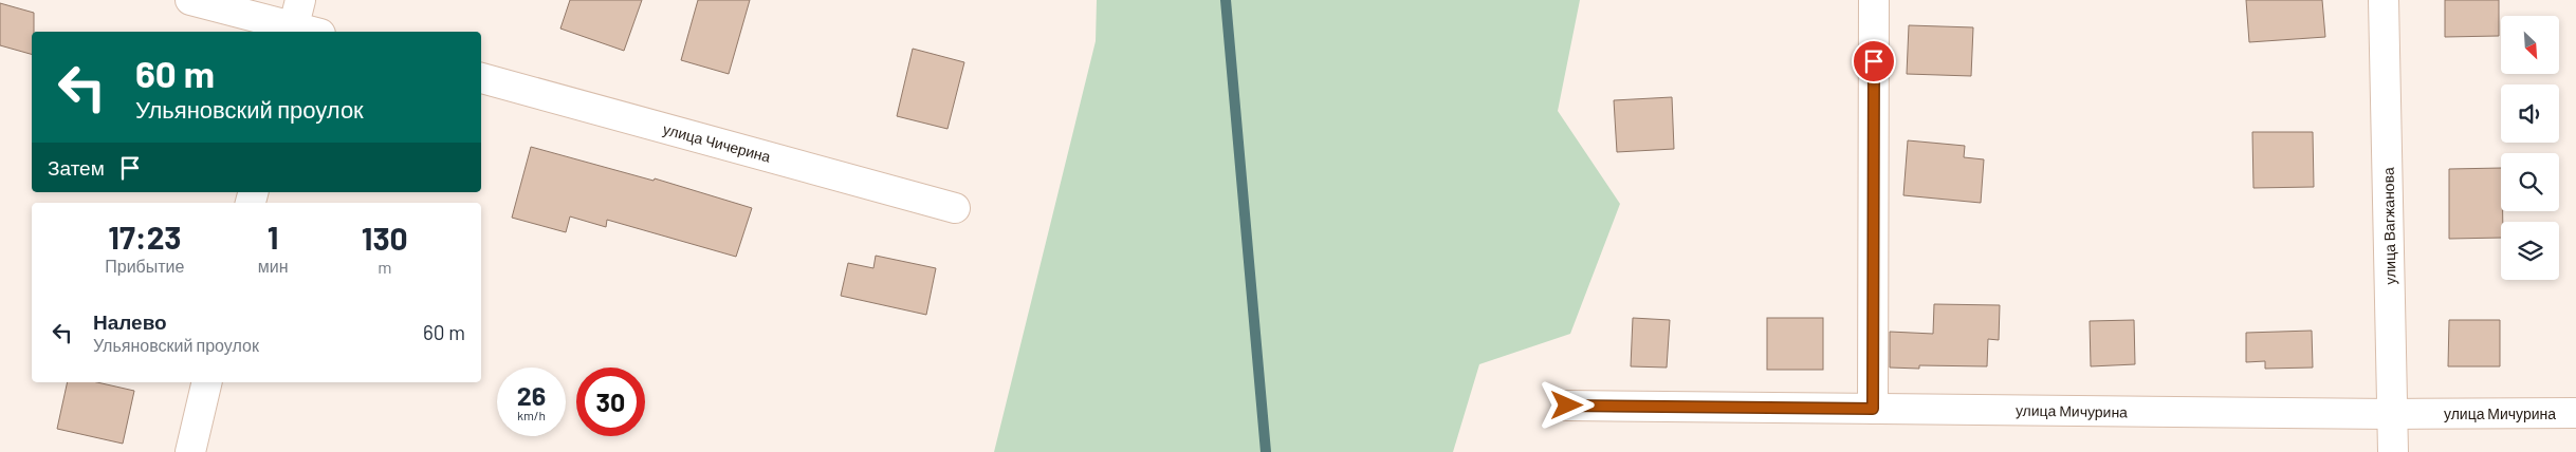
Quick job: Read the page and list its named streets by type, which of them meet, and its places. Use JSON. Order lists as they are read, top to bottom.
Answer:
{
  "streets": {
    "street": ["улица Чичерина", "улица Вагжанова", "улица Мичурина"]
  },
  "crossings": [
    ["улица Вагжанова", "улица Мичурина"]
  ],
  "north": "bottom right",
  "page": {
    "turn": ["60 m", "Ульяновский проулок"],
    "then": "Затем",
    "eta": [
      "17:23",
      "Прибытие",
      "1",
      "мин",
      "130",
      "m"
    ],
    "list": [
      {
        "name": "Налево",
        "note": "Ульяновский проулок",
        "value": "60 m"
      }
    ],
    "speed": "26 km/h",
    "limit": "30"
  }
}
